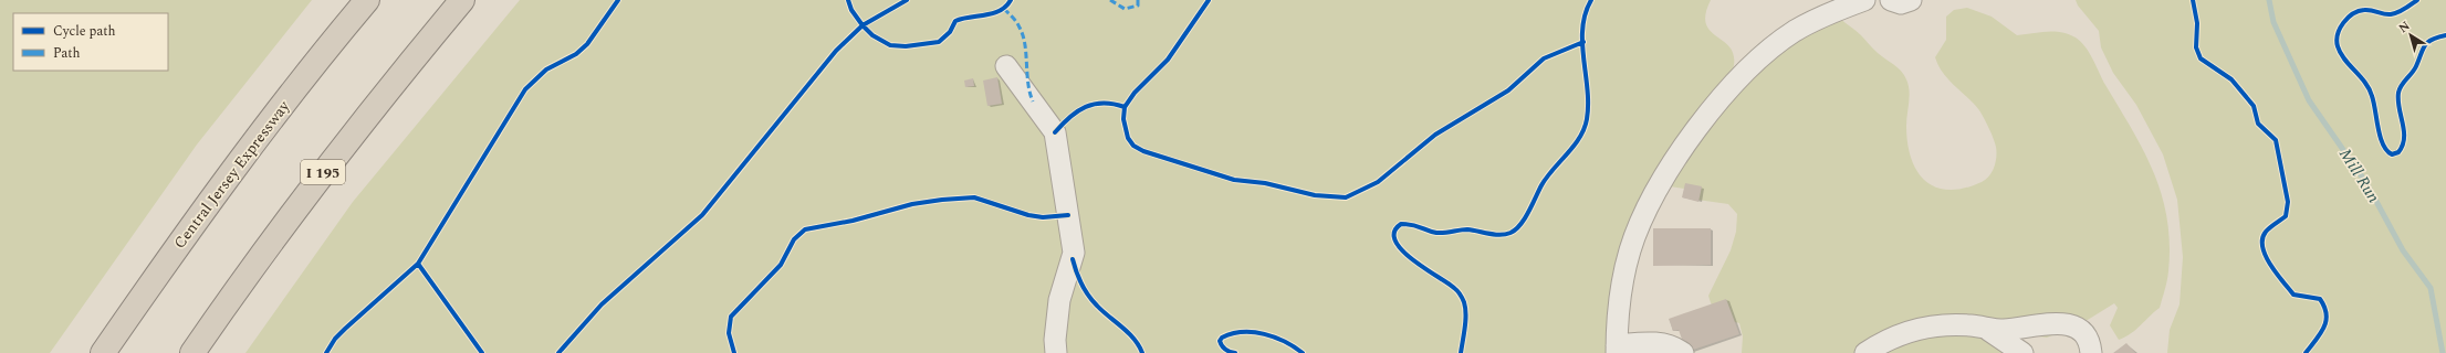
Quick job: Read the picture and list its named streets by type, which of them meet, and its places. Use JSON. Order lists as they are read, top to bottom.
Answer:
{
  "streets": {
    "highway": ["I 195", "Central Jersey Expressway"]
  },
  "water": ["Mill Run"],
  "legend": ["Cycle path", "Path"],
  "north": "top left"
}
